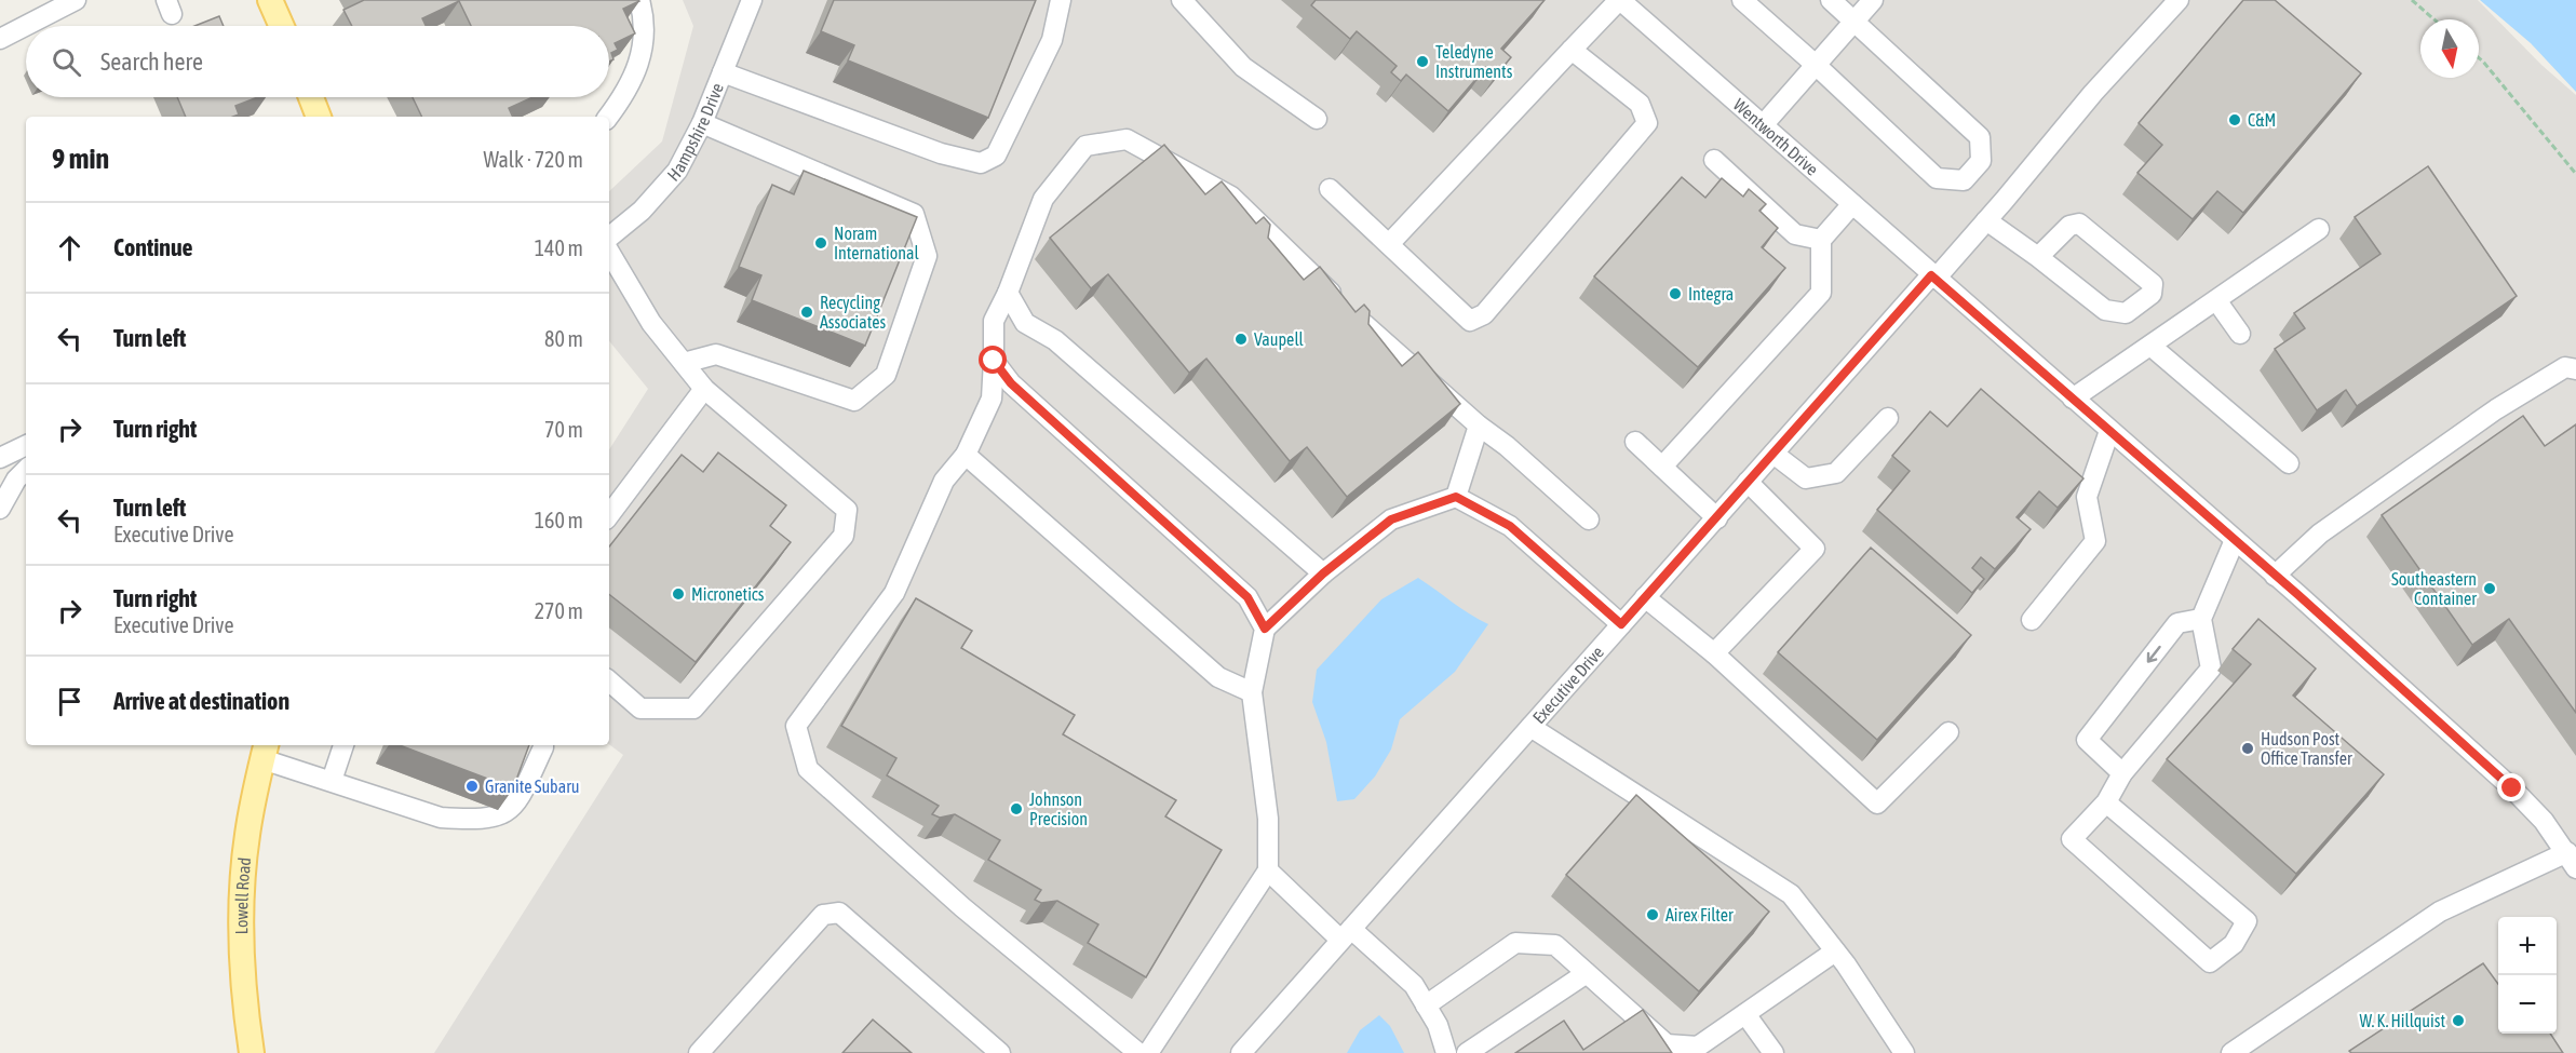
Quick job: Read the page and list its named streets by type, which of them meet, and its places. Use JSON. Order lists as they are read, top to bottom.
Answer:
{
  "streets": {
    "main road": ["Lowell Road"],
    "street": ["Hampshire Drive", "Wentworth Drive", "Executive Drive"]
  },
  "crossings": [
    ["Wentworth Drive", "Executive Drive"]
  ],
  "places": [
    "Teledyne Instruments",
    "C&M",
    "Noram International",
    "Integra",
    "Recycling Associates",
    "Vaupell",
    "Southeastern Container",
    "Micronetics",
    "Hudson Post Office Transfer",
    "Granite Subaru",
    "Johnson Precision",
    "Airex Filter",
    "W. K. Hillquist"
  ],
  "north": "bottom",
  "page": {
    "search": "Search here",
    "heading": ["9 min", "Walk · 720 m"],
    "list": [
      ["Continue", "140 m"],
      ["Turn left", "80 m"],
      ["Turn right", "70 m"],
      ["Turn left", "Executive Drive", "160 m"],
      ["Turn right", "Executive Drive", "270 m"],
      "Arrive at destination"
    ],
    "map_buttons": ["+", "−"]
  }
}
